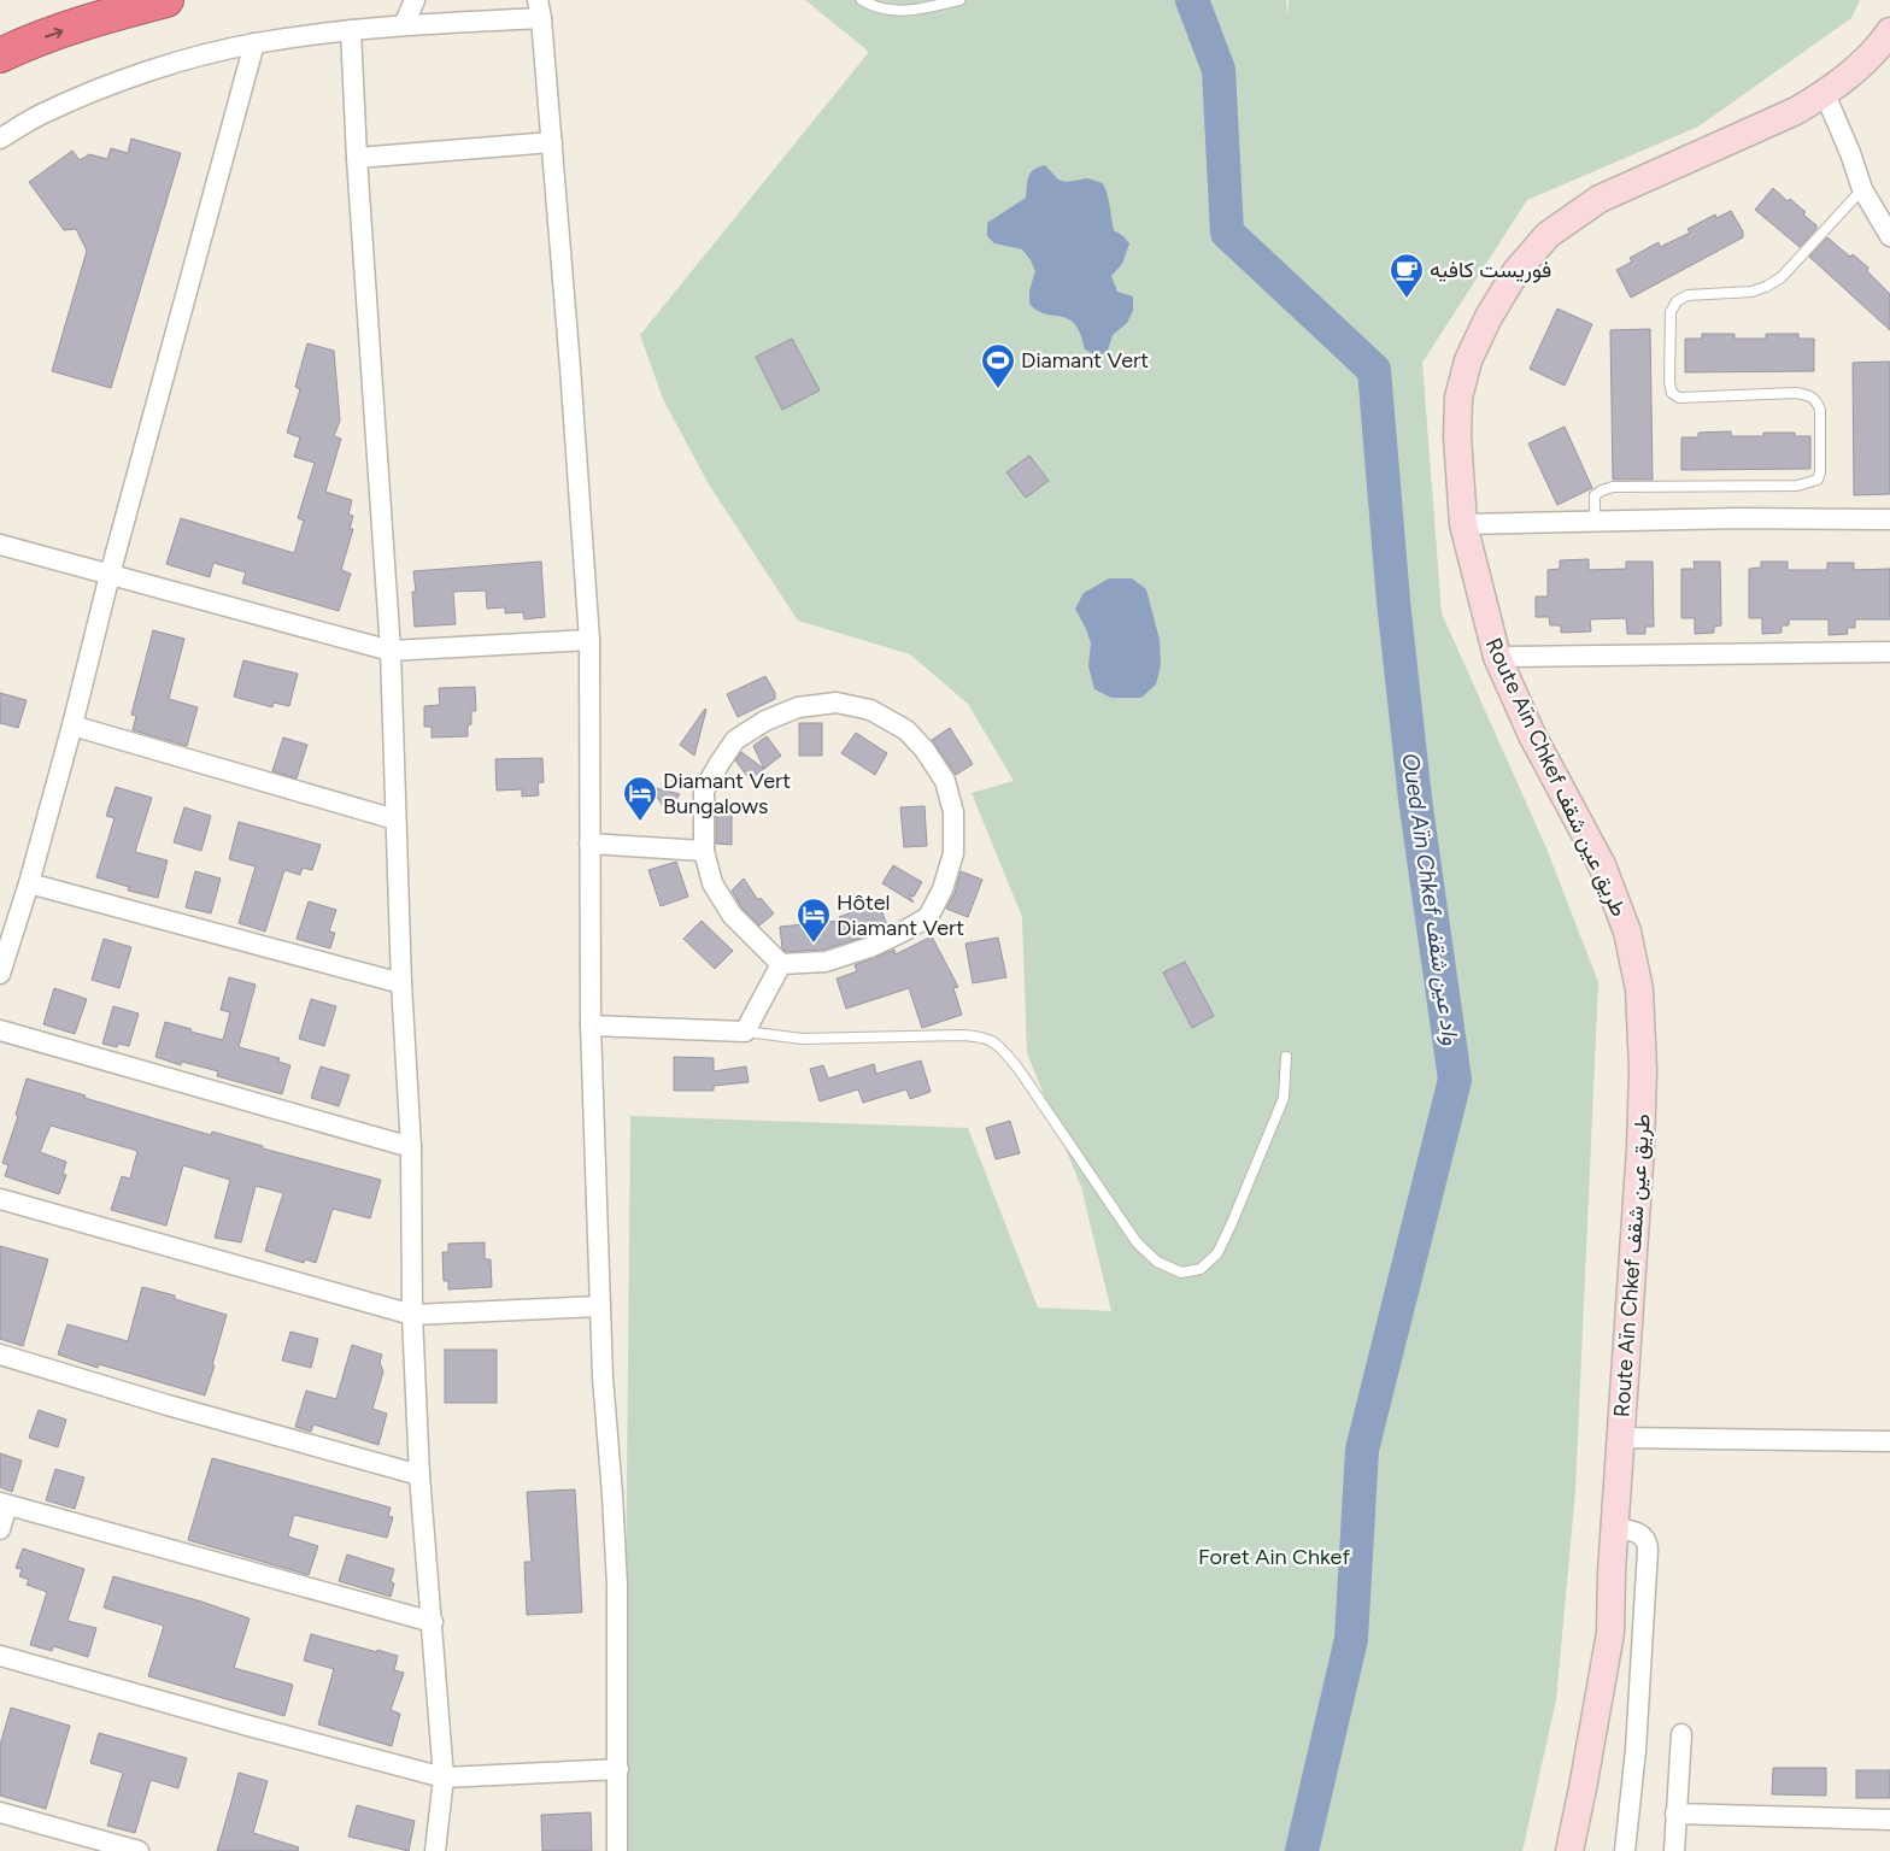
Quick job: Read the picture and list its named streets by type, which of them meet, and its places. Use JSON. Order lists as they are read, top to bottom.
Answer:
{
  "streets": {
    "street": ["Route Aïn Chkef طريق عين شقف"]
  },
  "water": ["Oued Aïn Chkef واد عين شقف"],
  "parks": ["Foret Ain Chkef"],
  "places": {
    "cafe": ["فوريست كافيه"],
    "sports": ["Diamant Vert"],
    "hotel": ["Diamant Vert Bungalows", "Hôtel Diamant Vert"]
  }
}
